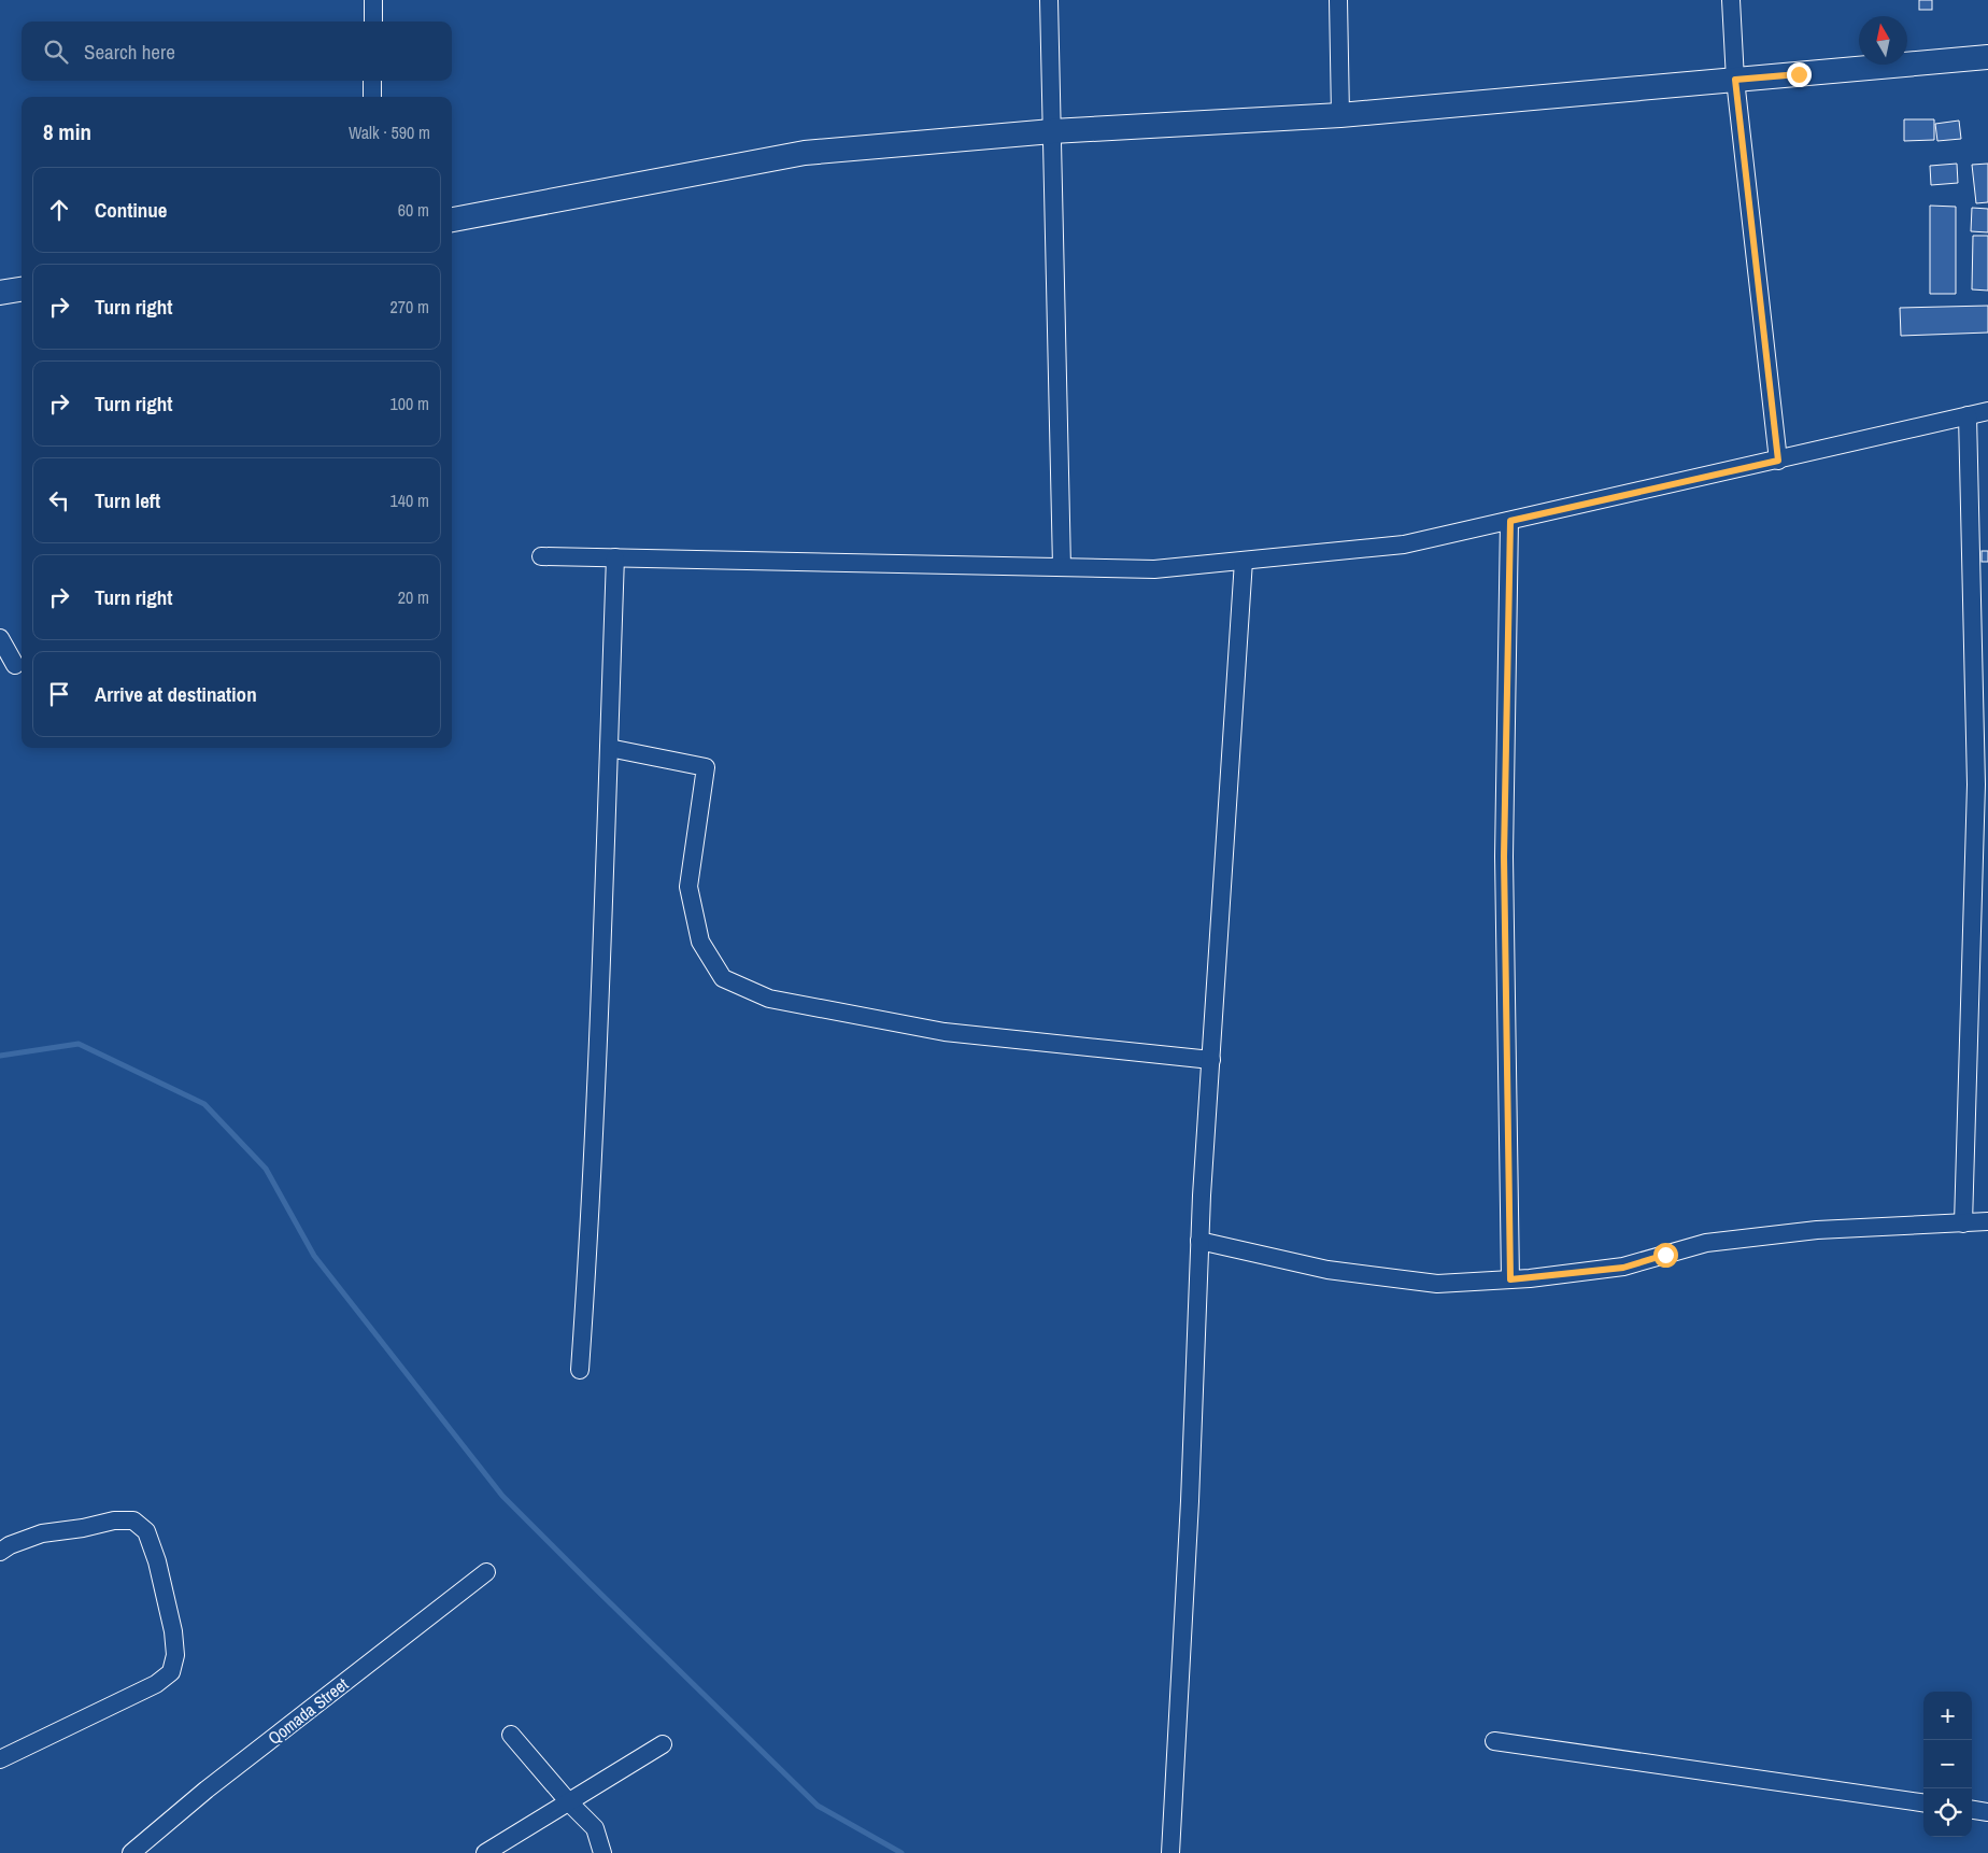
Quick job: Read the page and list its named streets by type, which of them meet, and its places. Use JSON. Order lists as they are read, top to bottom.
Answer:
{
  "streets": {
    "street": ["Qomada Street"]
  },
  "north": "top",
  "page": {
    "search": "Search here",
    "heading": ["8 min", "Walk · 590 m"],
    "list": [
      ["Continue", "60 m"],
      ["Turn right", "270 m"],
      ["Turn right", "100 m"],
      ["Turn left", "140 m"],
      ["Turn right", "20 m"],
      "Arrive at destination"
    ],
    "map_buttons": ["+", "−"]
  }
}
